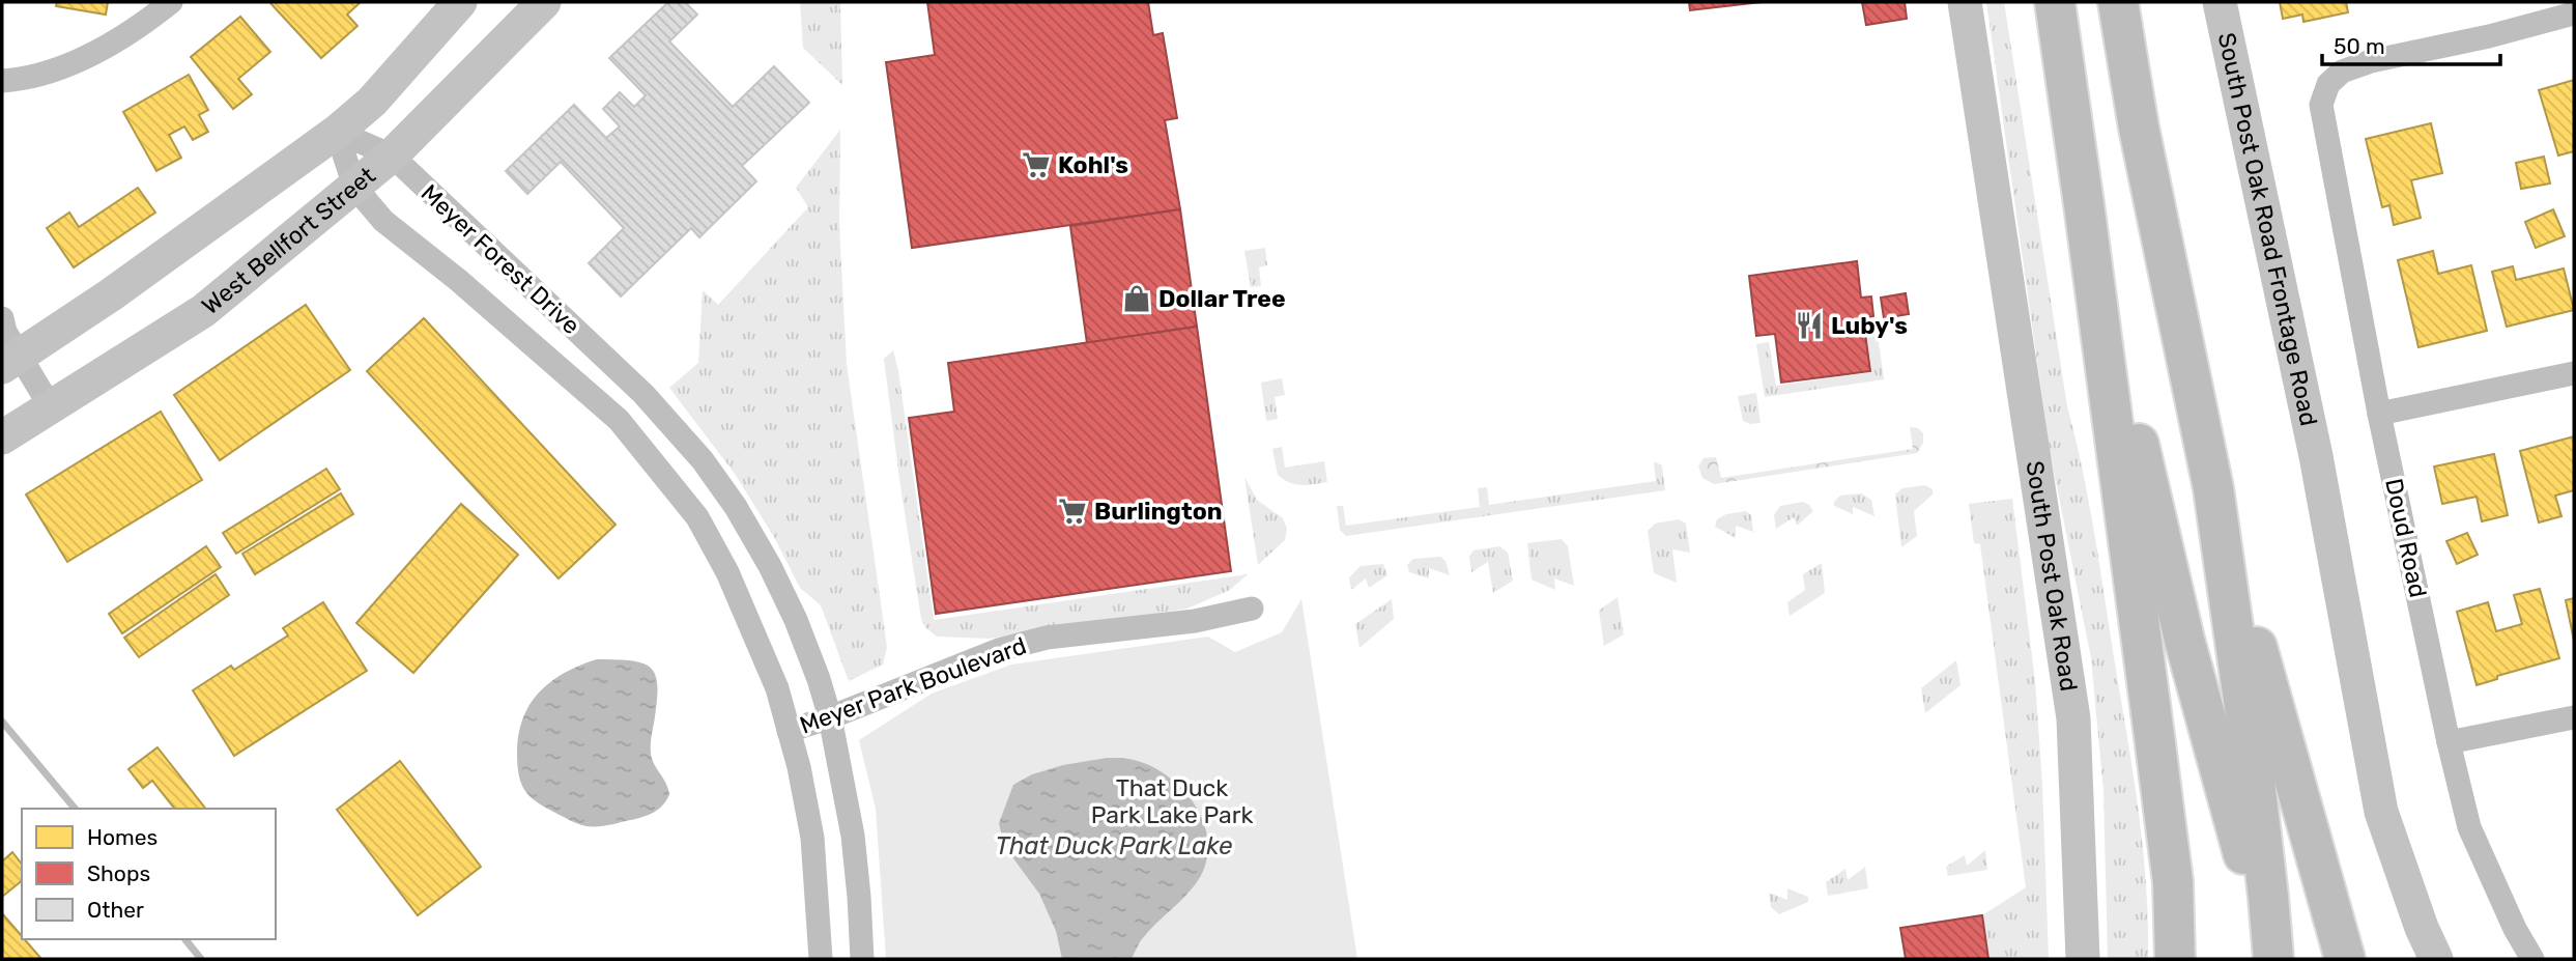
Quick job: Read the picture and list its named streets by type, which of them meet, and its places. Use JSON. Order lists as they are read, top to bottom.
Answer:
{
  "streets": {
    "main road": ["South Post Oak Road Frontage Road", "West Bellfort Street", "South Post Oak Road"],
    "street": ["Meyer Forest Drive", "Doud Road", "Meyer Park Boulevard"]
  },
  "crossings": [
    ["West Bellfort Street", "Meyer Forest Drive"],
    ["Meyer Forest Drive", "Meyer Park Boulevard"]
  ],
  "water": ["That Duck Park Lake"],
  "parks": ["That Duck Park Lake Park"],
  "places": {
    "supermarket": ["Kohl's", "Burlington"],
    "shop": ["Dollar Tree"],
    "restaurant": ["Luby's"]
  },
  "legend": ["Homes", "Shops", "Other"],
  "scale_bar": "50 m"
}
